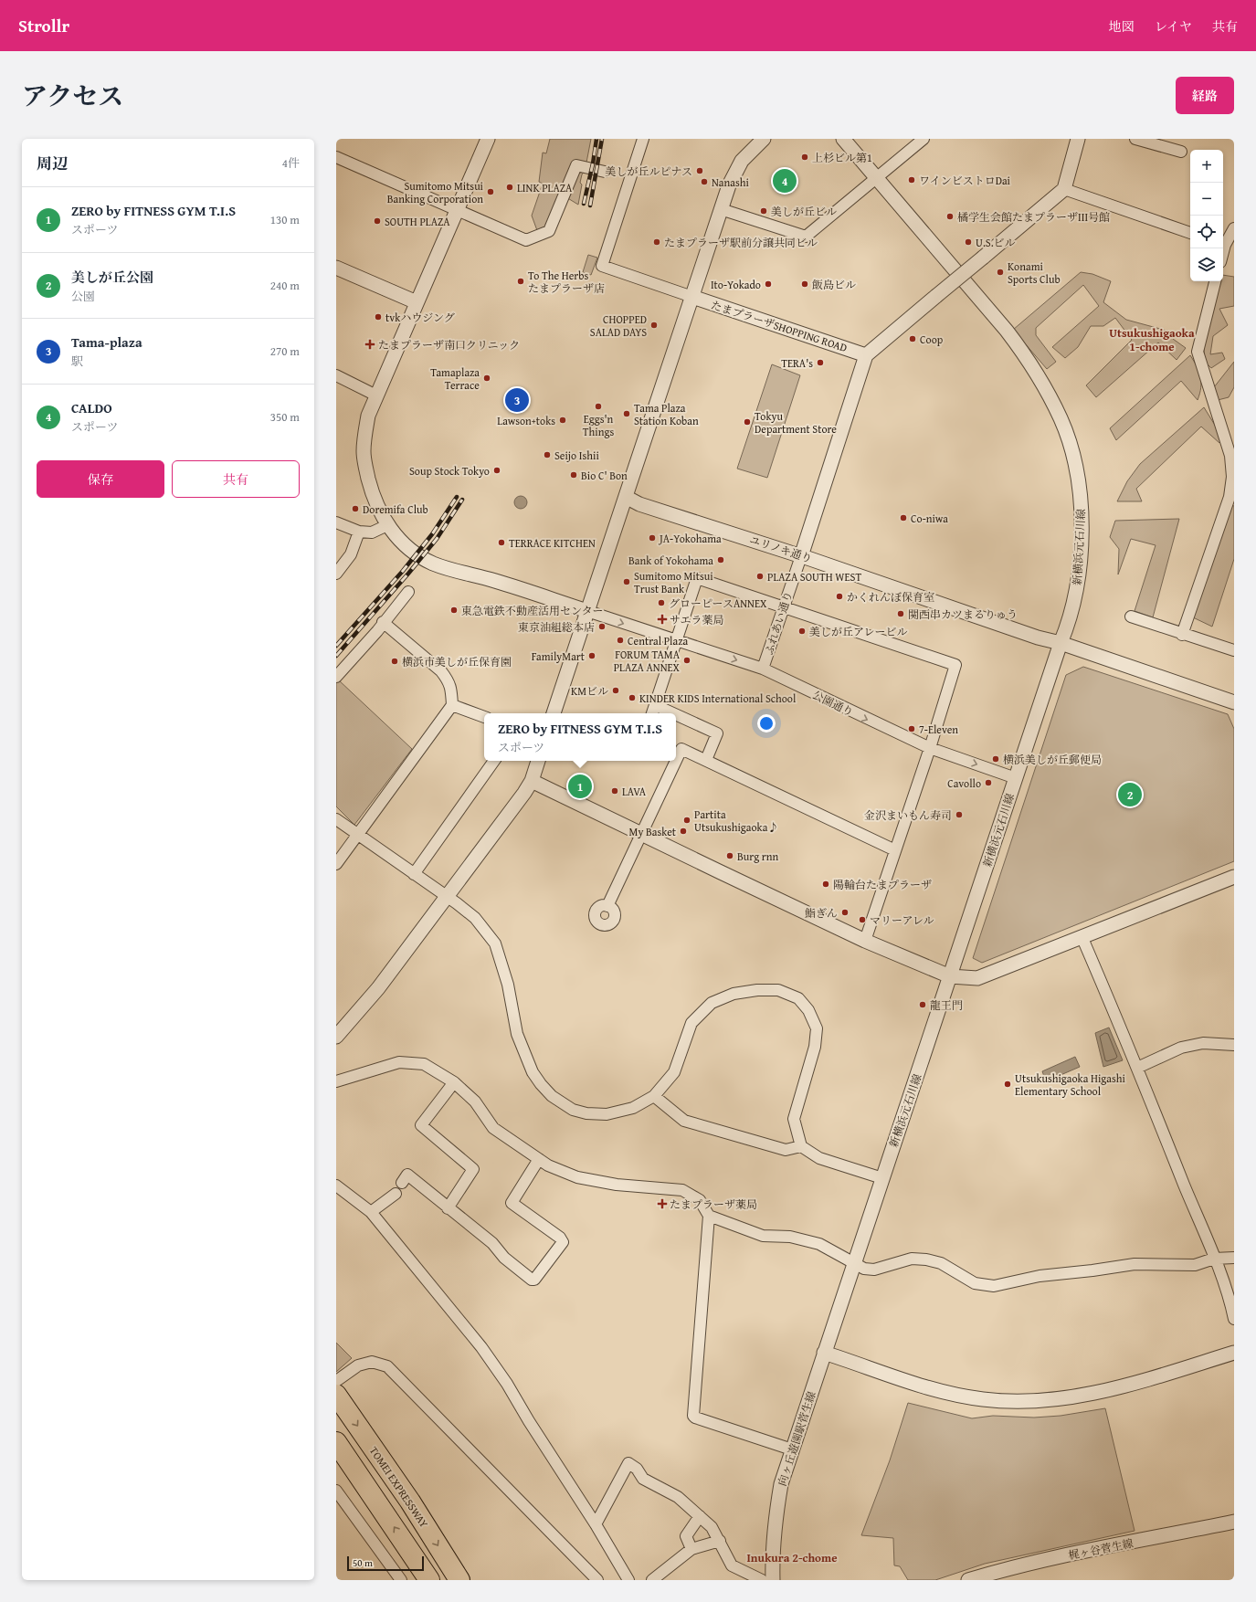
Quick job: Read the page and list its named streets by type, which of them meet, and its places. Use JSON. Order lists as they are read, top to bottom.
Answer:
{
  "streets": {
    "highway": ["TOMEI EXPRESSWAY"],
    "street": [
      "たまプラーザSHOPPING ROAD",
      "新横浜元石川線",
      "ユリノキ通り",
      "ふれあい通り",
      "公園通り",
      "向ヶ丘遊園駅菅生線",
      "梶ヶ谷菅生線"
    ]
  },
  "crossings": [
    ["新横浜元石川線", "ユリノキ通り"],
    ["新横浜元石川線", "公園通り"],
    ["新横浜元石川線", "向ヶ丘遊園駅菅生線"],
    ["ユリノキ通り", "ふれあい通り"],
    ["ふれあい通り", "公園通り"]
  ],
  "one_way": ["公園通り"],
  "districts": ["Utsukushigaoka 1-chome", "Inukura 2-chome"],
  "places": {
    "other": [
      "上杉ビル第1",
      "美しが丘ルピナス",
      "ワインビストロDai",
      "Nanashi",
      "LINK PLAZA",
      "Sumitomo Mitsui Banking Corporation",
      "美しが丘ビル",
      "橘学生会館たまプラーザIII号館",
      "SOUTH PLAZA",
      "たまプラーザ駅前分譲共同ビル",
      "U.S.ビル",
      "Konami Sports Club",
      "To The Herbs たまプラーザ店",
      "Ito-Yokado",
      "飯島ビル",
      "tvkハウジング",
      "CHOPPED SALAD DAYS",
      "Coop",
      "TERA's",
      "Tamaplaza Terrace",
      "Eggs'n Things",
      "Tama Plaza Station Koban",
      "Lawson+toks",
      "Tokyu Department Store",
      "Seijo Ishii",
      "Soup Stock Tokyo",
      "Bio C' Bon",
      "Doremifa Club",
      "Co-niwa",
      "JA-Yokohama",
      "TERRACE KITCHEN",
      "Bank of Yokohama",
      "PLAZA SOUTH WEST",
      "Sumitomo Mitsui Trust Bank",
      "かくれんぼ保育室",
      "グローピースANNEX",
      "東急電鉄不動産活用センター",
      "関西串カツまるりゅう",
      "東京油組総本店",
      "美しが丘アレービル",
      "Central Plaza",
      "FamilyMart",
      "FORUM TAMA PLAZA ANNEX",
      "横浜市美しが丘保育園",
      "KMビル",
      "KINDER KIDS International School",
      "7-Eleven",
      "横浜美しが丘郵便局",
      "Cavollo",
      "LAVA",
      "金沢まいもん寿司",
      "Partita Utsukushigaoka♪",
      "My Basket",
      "Burg rnn",
      "陽輪台たまプラーザ",
      "鮨ぎん",
      "マリーアレル",
      "龍王門",
      "Utsukushigaoka Higashi Elementary School"
    ],
    "health": ["たまプラーザ南口クリニック", "サエラ薬局", "たまプラーザ薬局"]
  },
  "scale_bar": "50 m",
  "page": {
    "header": "Strollr",
    "nav": ["地図", "レイヤ", "共有"],
    "title": "アクセス",
    "buttons": [
      "経路",
      ["保存", "共有"]
    ],
    "heading": ["周辺", "4件"],
    "map_buttons": ["+", "−"],
    "pins": [
      "4",
      "3",
      "1",
      "2"
    ],
    "list": [
      {
        "mark": "1",
        "name": "ZERO by FITNESS GYM T.I.S",
        "note": "スポーツ",
        "value": "130 m"
      },
      {
        "mark": "2",
        "name": "美しが丘公園",
        "note": "公園",
        "value": "240 m"
      },
      {
        "mark": "3",
        "name": "Tama-plaza",
        "note": "駅",
        "value": "270 m"
      },
      {
        "mark": "4",
        "name": "CALDO",
        "note": "スポーツ",
        "value": "350 m"
      }
    ],
    "popup": ["ZERO by FITNESS GYM T.I.S", "スポーツ"],
    "scale": "50 m"
  }
}
